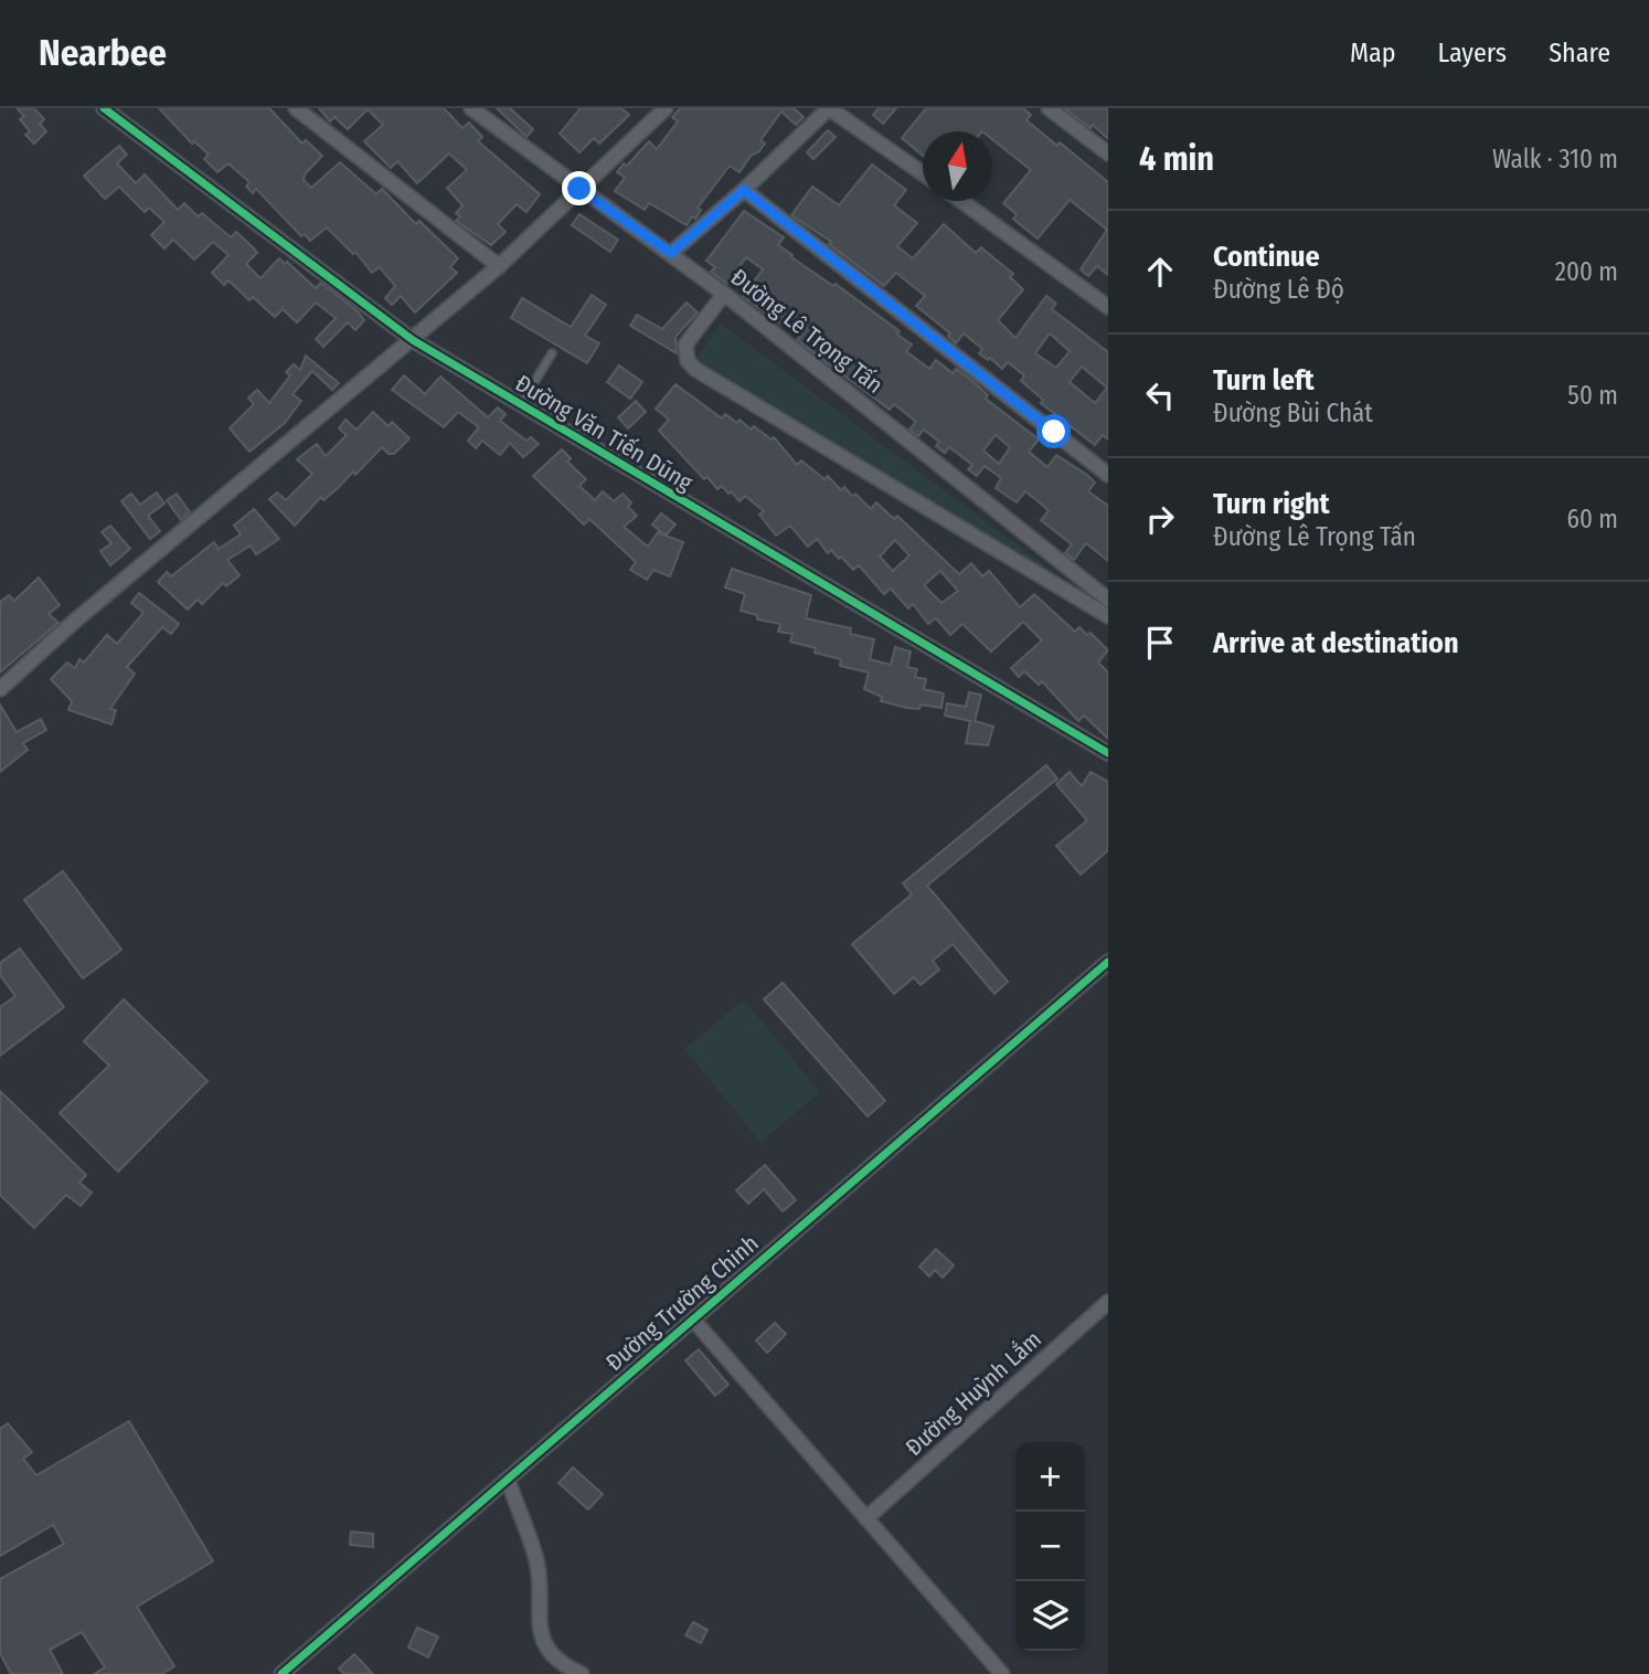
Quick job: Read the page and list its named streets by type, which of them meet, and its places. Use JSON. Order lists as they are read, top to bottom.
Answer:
{
  "streets": {
    "street": [
      "Đường Lê Trọng Tấn",
      "Đường Văn Tiến Dũng",
      "Đường Trường Chinh",
      "Đường Huỳnh Lắm"
    ]
  },
  "north": "top",
  "page": {
    "header": "Nearbee",
    "nav": ["Map", "Layers", "Share"],
    "heading": ["4 min", "Walk · 310 m"],
    "list": [
      ["Continue", "Đường Lê Độ", "200 m"],
      ["Turn left", "Đường Bùi Chát", "50 m"],
      ["Turn right", "Đường Lê Trọng Tấn", "60 m"],
      "Arrive at destination"
    ],
    "map_buttons": ["+", "−"]
  }
}
